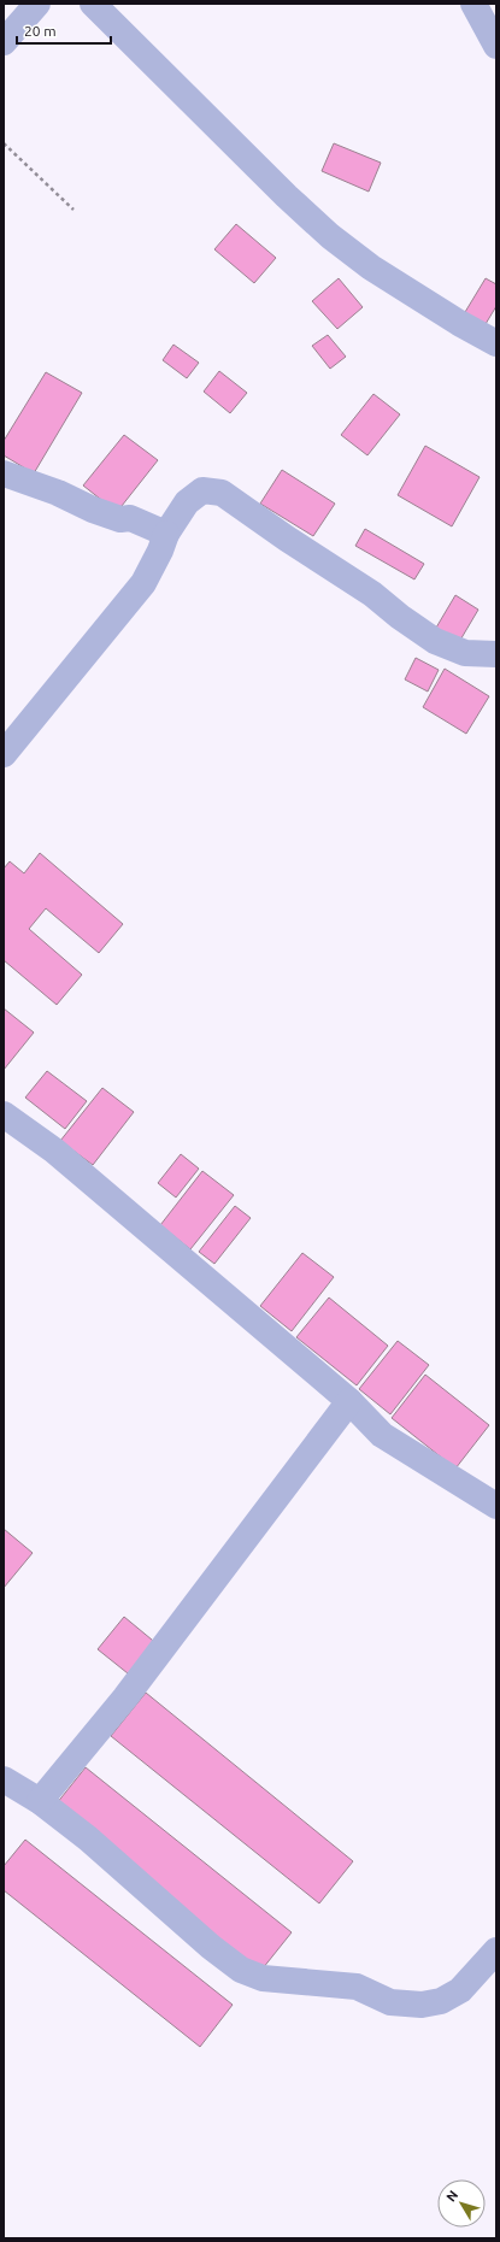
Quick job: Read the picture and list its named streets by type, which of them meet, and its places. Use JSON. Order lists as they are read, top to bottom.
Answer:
{
  "scale_bar": "20 m",
  "north": "top left"
}
